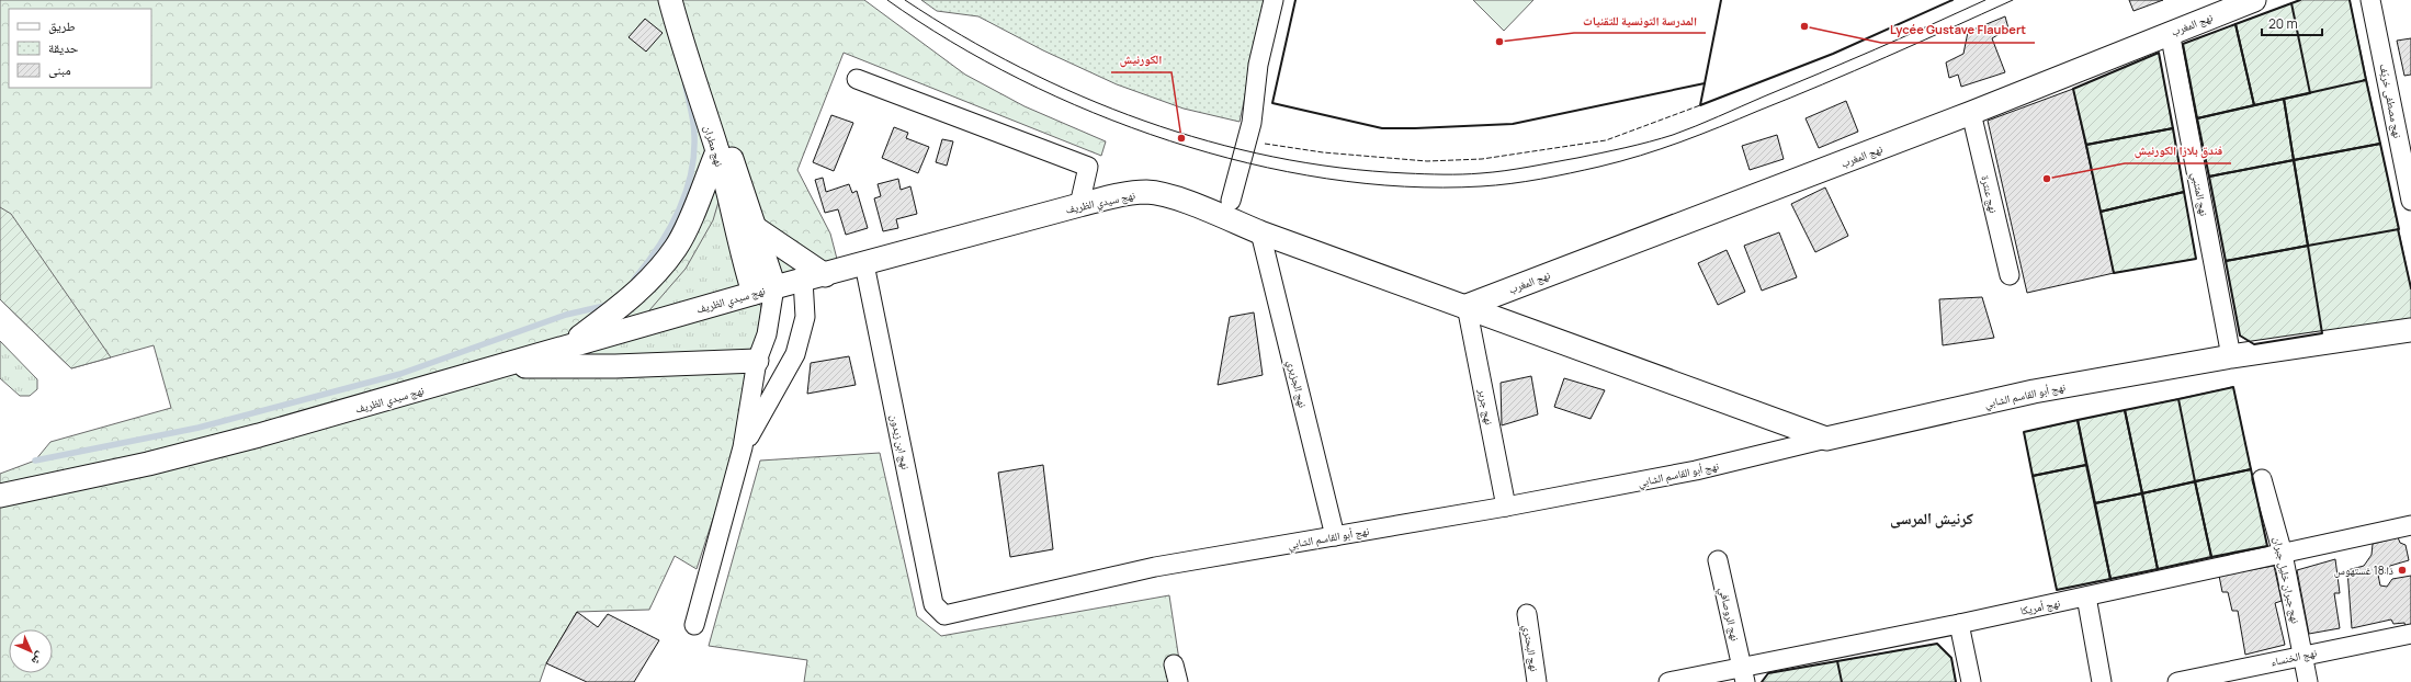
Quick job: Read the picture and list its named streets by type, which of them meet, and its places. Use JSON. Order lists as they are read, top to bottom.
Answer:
{
  "streets": {
    "street": [
      "نهج المغرب",
      "نهج مصطفى خريّف",
      "نهج مطران",
      "نهج عنترة",
      "نهج المتنبي",
      "نهج سيدي الظريف",
      "نهج الجزيري",
      "نهج أبو القاسم الشابي",
      "نهج جرير",
      "نهج ابن زيدون",
      "نهج جبران خليل جبران",
      "نهج أمريكا",
      "نهج الروصافي",
      "نهج البحتري",
      "نهج الخنساء"
    ]
  },
  "crossings": [
    ["نهج المغرب", "نهج عنترة"],
    ["نهج المغرب", "نهج المتنبي"],
    ["نهج المغرب", "نهج سيدي الظريف"],
    ["نهج المغرب", "نهج جرير"],
    ["نهج مطران", "نهج سيدي الظريف"],
    ["نهج المتنبي", "نهج أبو القاسم الشابي"],
    ["نهج سيدي الظريف", "نهج الجزيري"],
    ["نهج سيدي الظريف", "نهج أبو القاسم الشابي"],
    ["نهج سيدي الظريف", "نهج جرير"],
    ["نهج سيدي الظريف", "نهج ابن زيدون"],
    ["نهج الجزيري", "نهج أبو القاسم الشابي"],
    ["نهج أبو القاسم الشابي", "نهج جرير"],
    ["نهج أبو القاسم الشابي", "نهج ابن زيدون"],
    ["نهج جبران خليل جبران", "نهج أمريكا"],
    ["نهج جبران خليل جبران", "نهج الخنساء"],
    ["نهج أمريكا", "نهج الروصافي"]
  ],
  "districts": ["كرنيش المرسى"],
  "places": [
    "Lycée Gustave Flaubert",
    "المدرسة التونسية للتقنيات",
    "الكورنيش",
    "فندق بلازا الكورنيش",
    "ذا 18 غستهوس"
  ],
  "legend": ["طريق", "حديقة", "مبنى"],
  "scale_bar": "20 m",
  "north": "bottom right"
}
